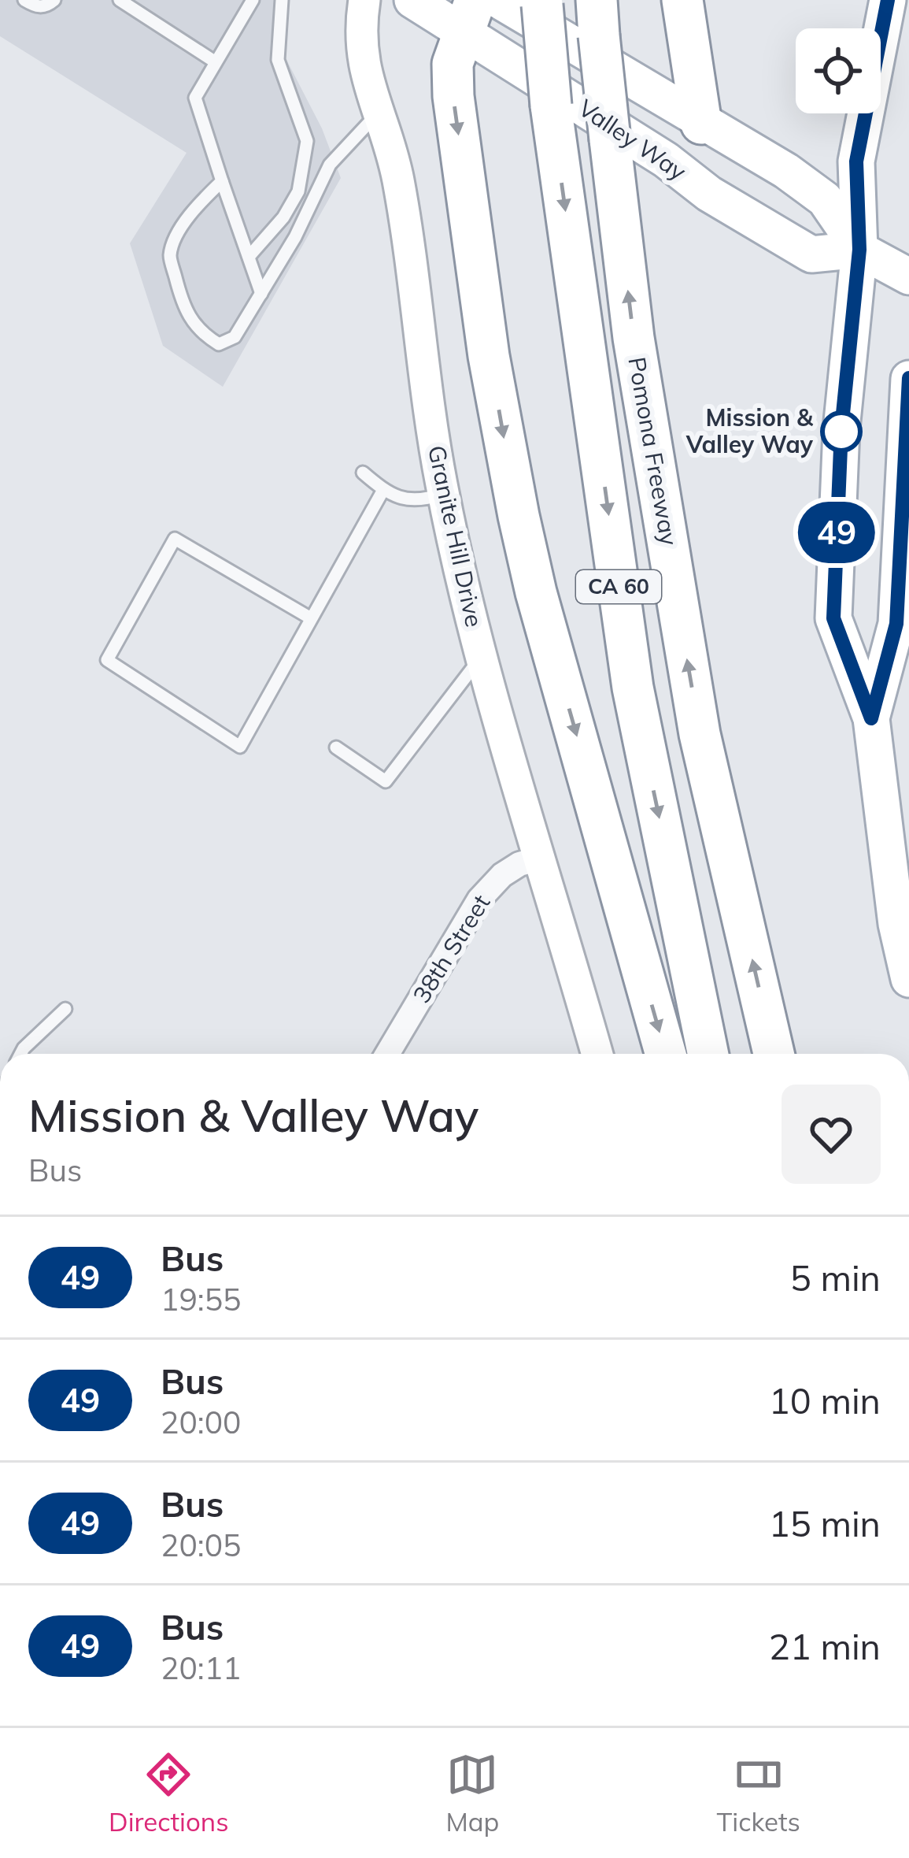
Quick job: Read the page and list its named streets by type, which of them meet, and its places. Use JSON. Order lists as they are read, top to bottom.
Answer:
{
  "streets": {
    "highway": ["Pomona Freeway", "CA 60"],
    "main road": ["Valley Way"],
    "street": ["Granite Hill Drive", "38th Street"]
  },
  "crossings": [
    ["Granite Hill Drive", "38th Street"]
  ],
  "places": ["Mission & Valley Way"],
  "lines": ["bus line 49"],
  "page": {
    "on_map": "49",
    "heading": ["Mission & Valley Way", "Bus"],
    "list": [
      {
        "mark": "49",
        "name": "Bus",
        "note": "19:55",
        "value": "5 min"
      },
      {
        "mark": "49",
        "name": "Bus",
        "note": "20:00",
        "value": "10 min"
      },
      {
        "mark": "49",
        "name": "Bus",
        "note": "20:05",
        "value": "15 min"
      },
      {
        "mark": "49",
        "name": "Bus",
        "note": "20:11",
        "value": "21 min"
      }
    ],
    "tabs": ["Directions", "Map", "Tickets"]
  }
}
